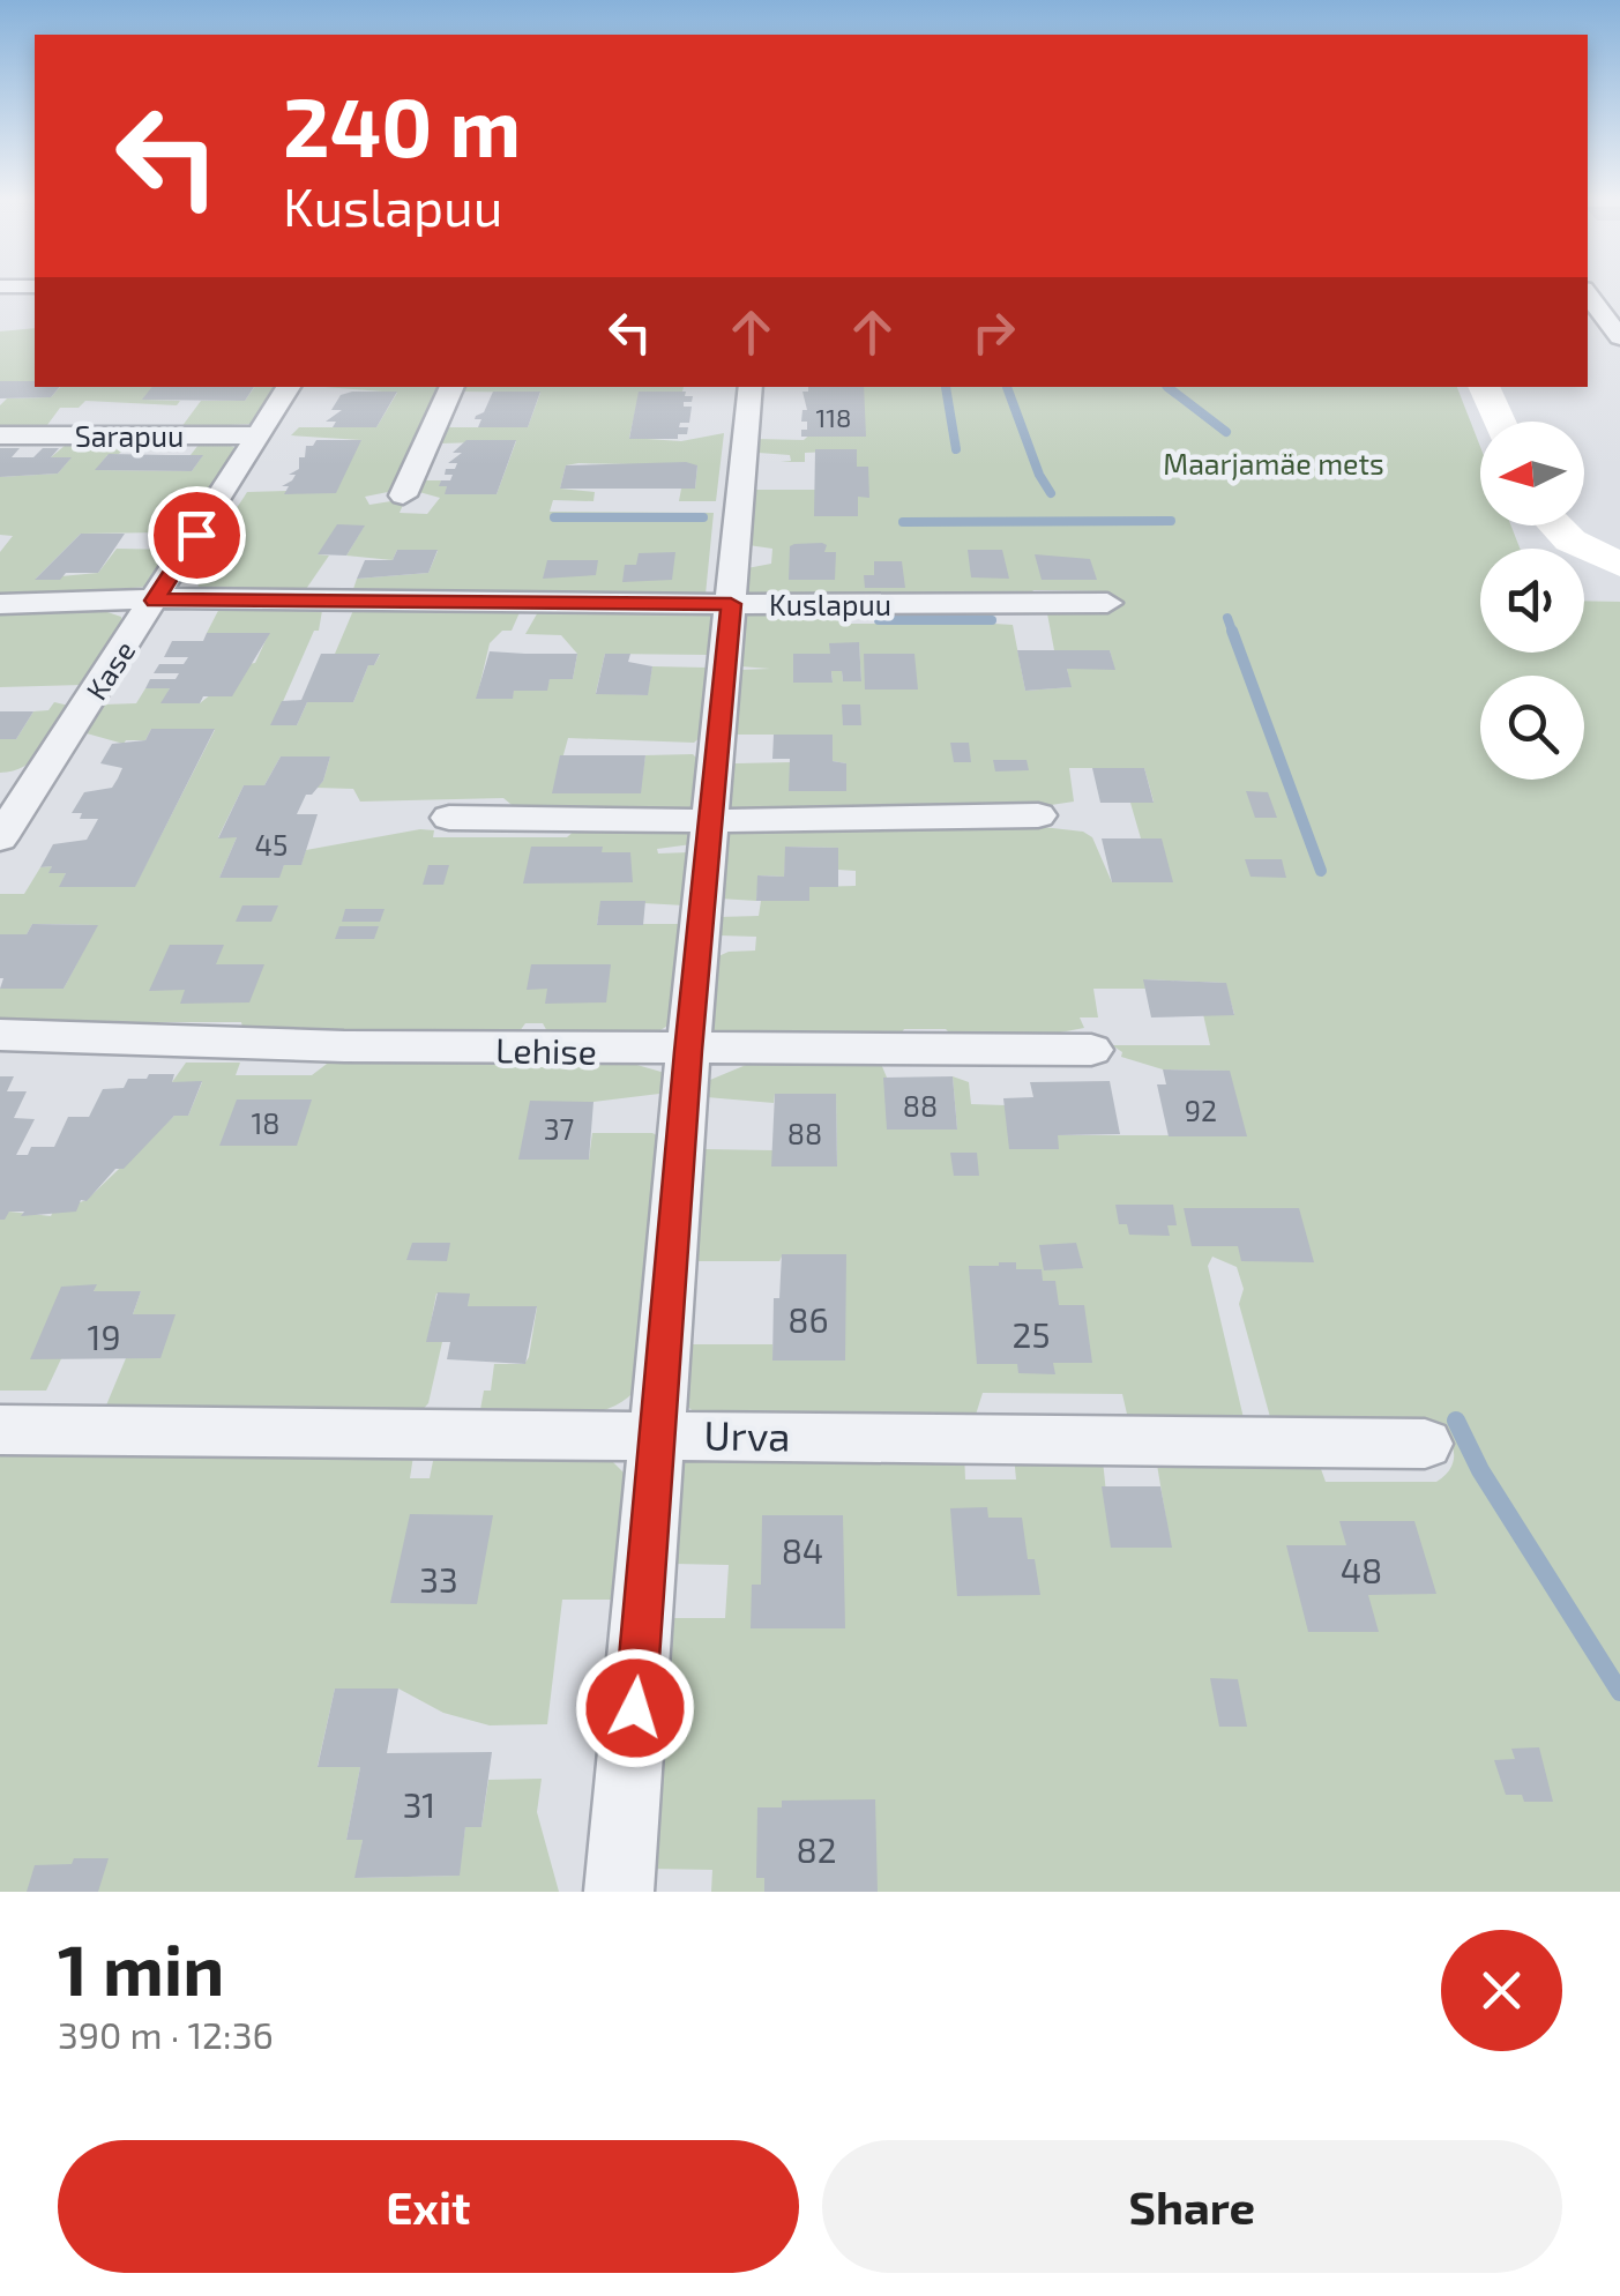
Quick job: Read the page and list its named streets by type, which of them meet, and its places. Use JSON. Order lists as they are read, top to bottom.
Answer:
{
  "streets": {
    "street": [
      "Sarapuu",
      "Kuslapuu",
      "Kase",
      "Lehise",
      "Urva"
    ]
  },
  "crossings": [
    ["Sarapuu", "Kase"],
    ["Kuslapuu", "Kase"]
  ],
  "parks": ["Maarjamäe mets"],
  "house_numbers": [
    "118",
    "45",
    "88",
    "92",
    "18",
    "37",
    "88",
    "86",
    "25",
    "19",
    "84",
    "48",
    "33",
    "31",
    "82"
  ],
  "north": "left",
  "page": {
    "turn": ["240 m", "Kuslapuu"],
    "heading": ["1 min", "390 m · 12:36"],
    "buttons": ["Exit", "Share"]
  }
}
